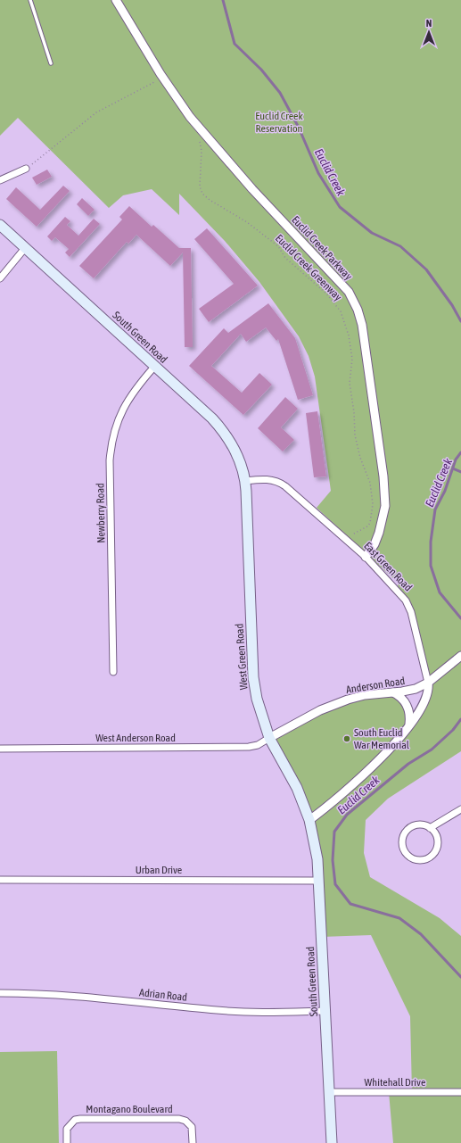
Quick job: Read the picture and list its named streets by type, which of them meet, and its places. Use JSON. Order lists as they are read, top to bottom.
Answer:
{
  "streets": {
    "main road": ["South Green Road", "West Green Road"],
    "street": [
      "Euclid Creek Parkway",
      "Newberry Road",
      "East Green Road",
      "Anderson Road",
      "West Anderson Road",
      "Urban Drive",
      "Adrian Road",
      "Whitehall Drive",
      "Montagano Boulevard"
    ],
    "path": ["Euclid Creek Greenway"]
  },
  "crossings": [
    ["Euclid Creek Parkway", "East Green Road"],
    ["Euclid Creek Greenway", "East Green Road"],
    ["South Green Road", "Newberry Road"],
    ["South Green Road", "East Green Road"],
    ["South Green Road", "West Green Road"],
    ["South Green Road", "Urban Drive"],
    ["South Green Road", "Adrian Road"],
    ["South Green Road", "Whitehall Drive"],
    ["East Green Road", "West Green Road"],
    ["East Green Road", "Anderson Road"],
    ["West Green Road", "Anderson Road"],
    ["West Green Road", "West Anderson Road"],
    ["Anderson Road", "West Anderson Road"]
  ],
  "water": ["Euclid Creek"],
  "parks": ["Euclid Creek Reservation"],
  "places": ["South Euclid War Memorial"],
  "north": "top"
}
